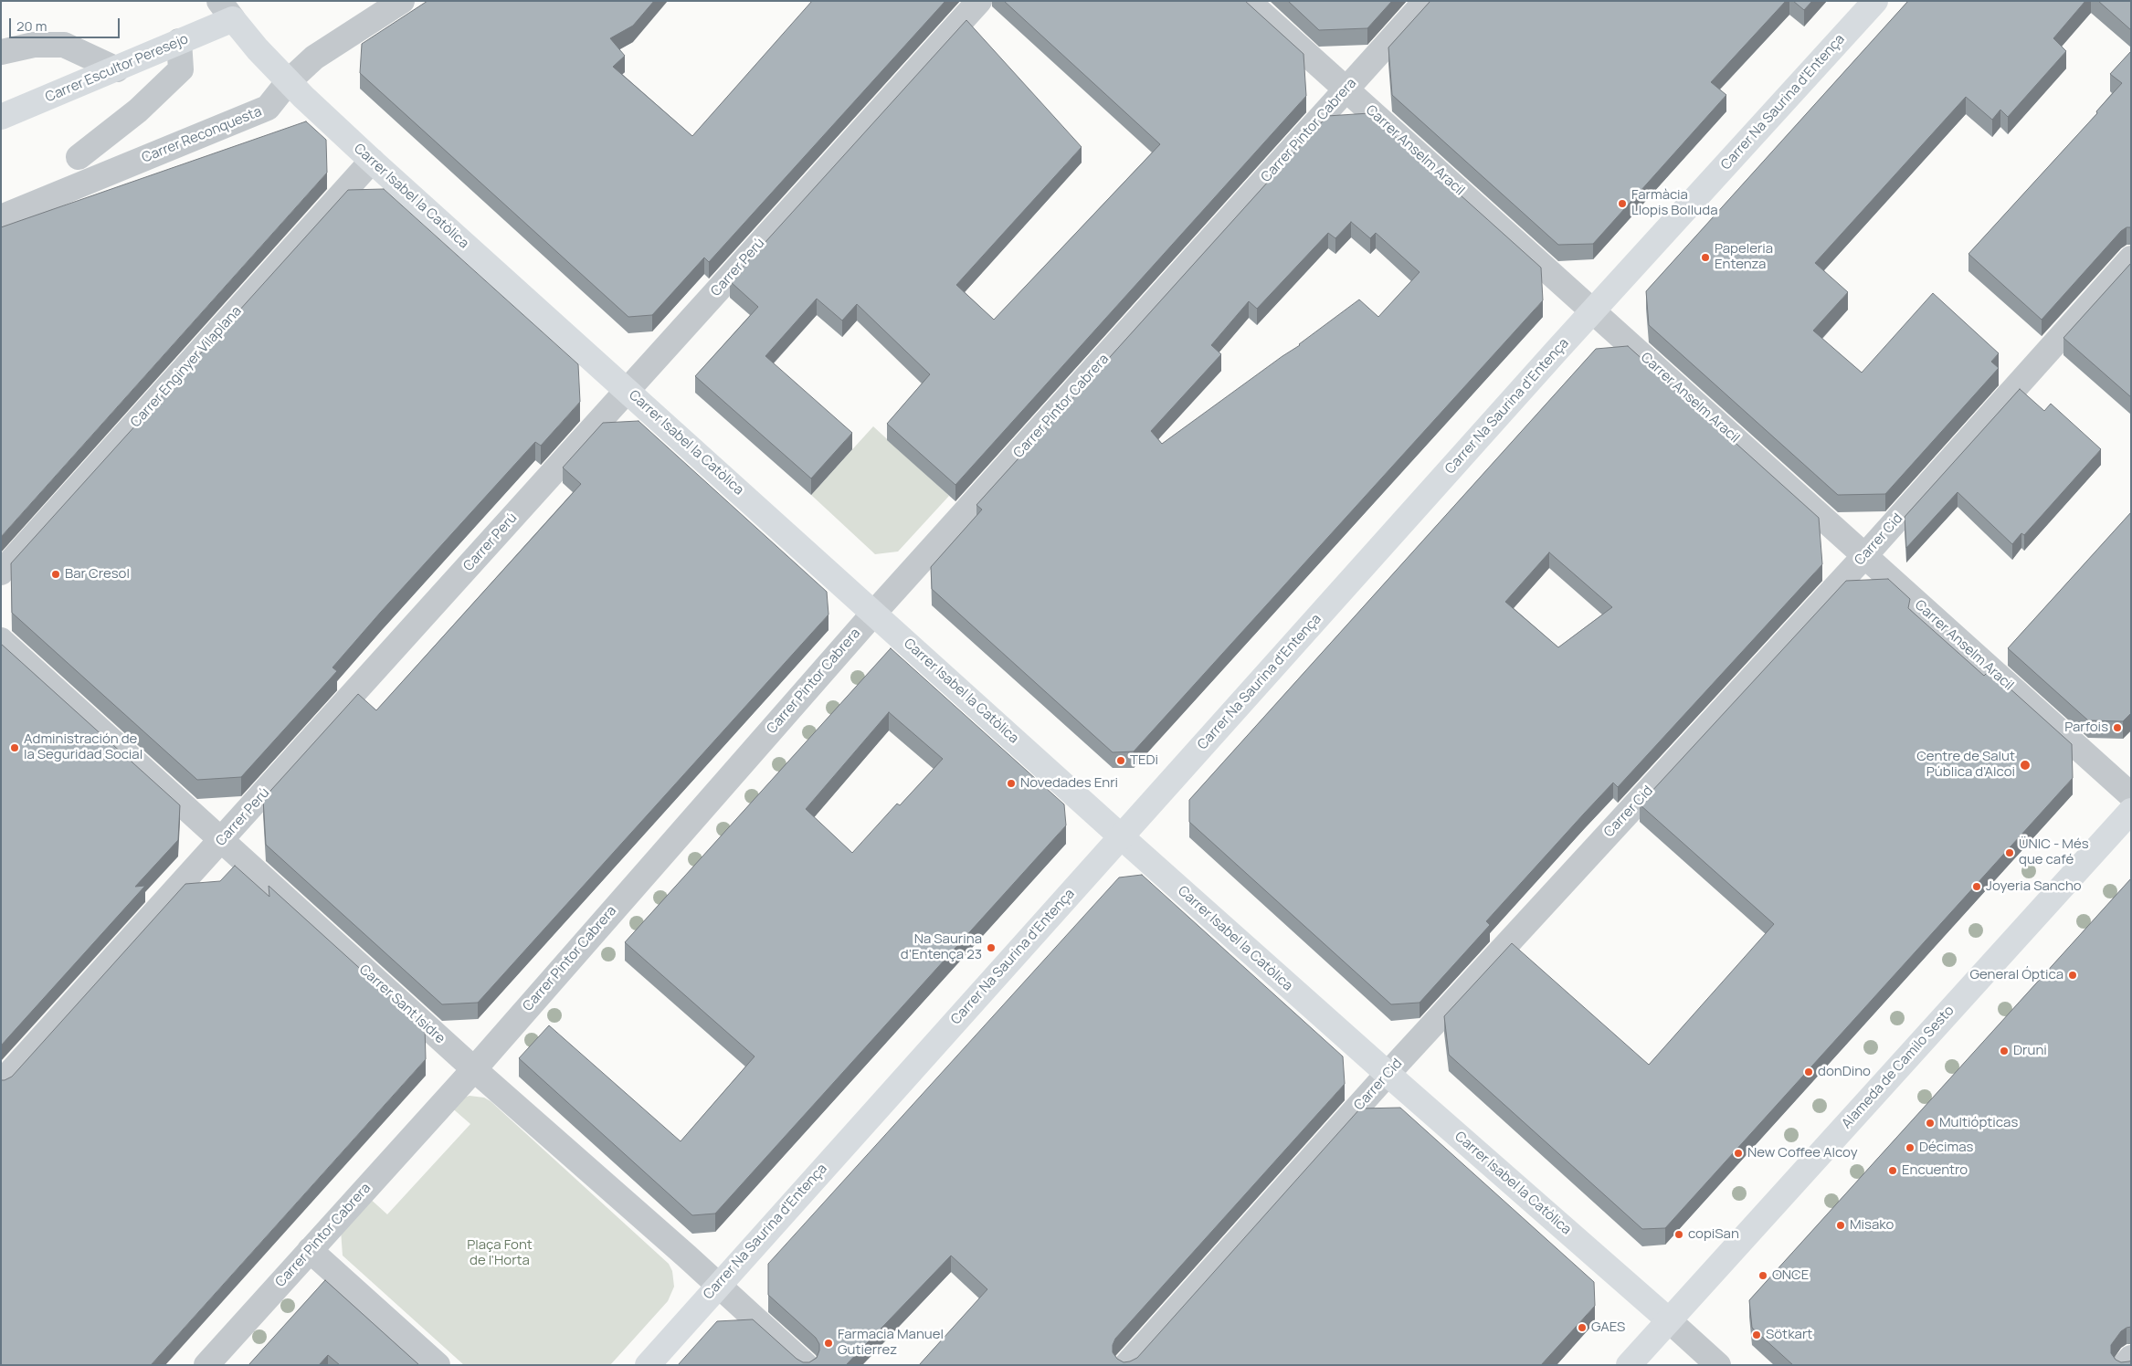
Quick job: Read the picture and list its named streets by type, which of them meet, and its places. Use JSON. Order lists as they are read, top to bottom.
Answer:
{
  "streets": {
    "main road": [
      "Carrer Escultor Peresejo",
      "Carrer Na Saurina d'Entença",
      "Carrer Isabel la Catòlica",
      "Alameda de Camilo Sesto"
    ],
    "street": [
      "Carrer Pintor Cabrera",
      "Carrer Reconquesta",
      "Carrer Anselm Aracil",
      "Carrer Perú",
      "Carrer Enginyer Vilaplana",
      "Carrer Cid",
      "Carrer Sant Isidre"
    ]
  },
  "crossings": [
    ["Carrer Escultor Peresejo", "Carrer Isabel la Catòlica"],
    ["Carrer Na Saurina d'Entença", "Carrer Anselm Aracil"],
    ["Carrer Na Saurina d'Entença", "Carrer Isabel la Catòlica"],
    ["Carrer Na Saurina d'Entença", "Carrer Sant Isidre"],
    ["Carrer Pintor Cabrera", "Carrer Anselm Aracil"],
    ["Carrer Pintor Cabrera", "Carrer Isabel la Catòlica"],
    ["Carrer Pintor Cabrera", "Carrer Sant Isidre"],
    ["Carrer Reconquesta", "Carrer Isabel la Catòlica"],
    ["Carrer Anselm Aracil", "Carrer Cid"],
    ["Carrer Isabel la Catòlica", "Carrer Perú"],
    ["Carrer Isabel la Catòlica", "Carrer Enginyer Vilaplana"],
    ["Carrer Isabel la Catòlica", "Carrer Cid"],
    ["Carrer Isabel la Catòlica", "Alameda de Camilo Sesto"],
    ["Carrer Perú", "Carrer Sant Isidre"]
  ],
  "parks": ["Plaça Font de l'Horta"],
  "places": [
    "Farmàcia Llopis Bolluda",
    "Papeleria Entenza",
    "Bar Cresol",
    "Parfois",
    "Administración de la Seguridad Social",
    "TEDi",
    "Centre de Salut Pública d'Alcoi",
    "Novedades Enri",
    "ÜNIC - Més que café",
    "Joyeria Sancho",
    "Na Saurina d’Entença 23",
    "General Óptica",
    "Druni",
    "donDino",
    "Multiópticas",
    "Décimas",
    "New Coffee Alcoy",
    "Encuentro",
    "Misako",
    "copiSan",
    "ONCE",
    "GAES",
    "Sötkart",
    "Farmacia Manuel Gutierrez"
  ],
  "scale_bar": "20 m"
}
